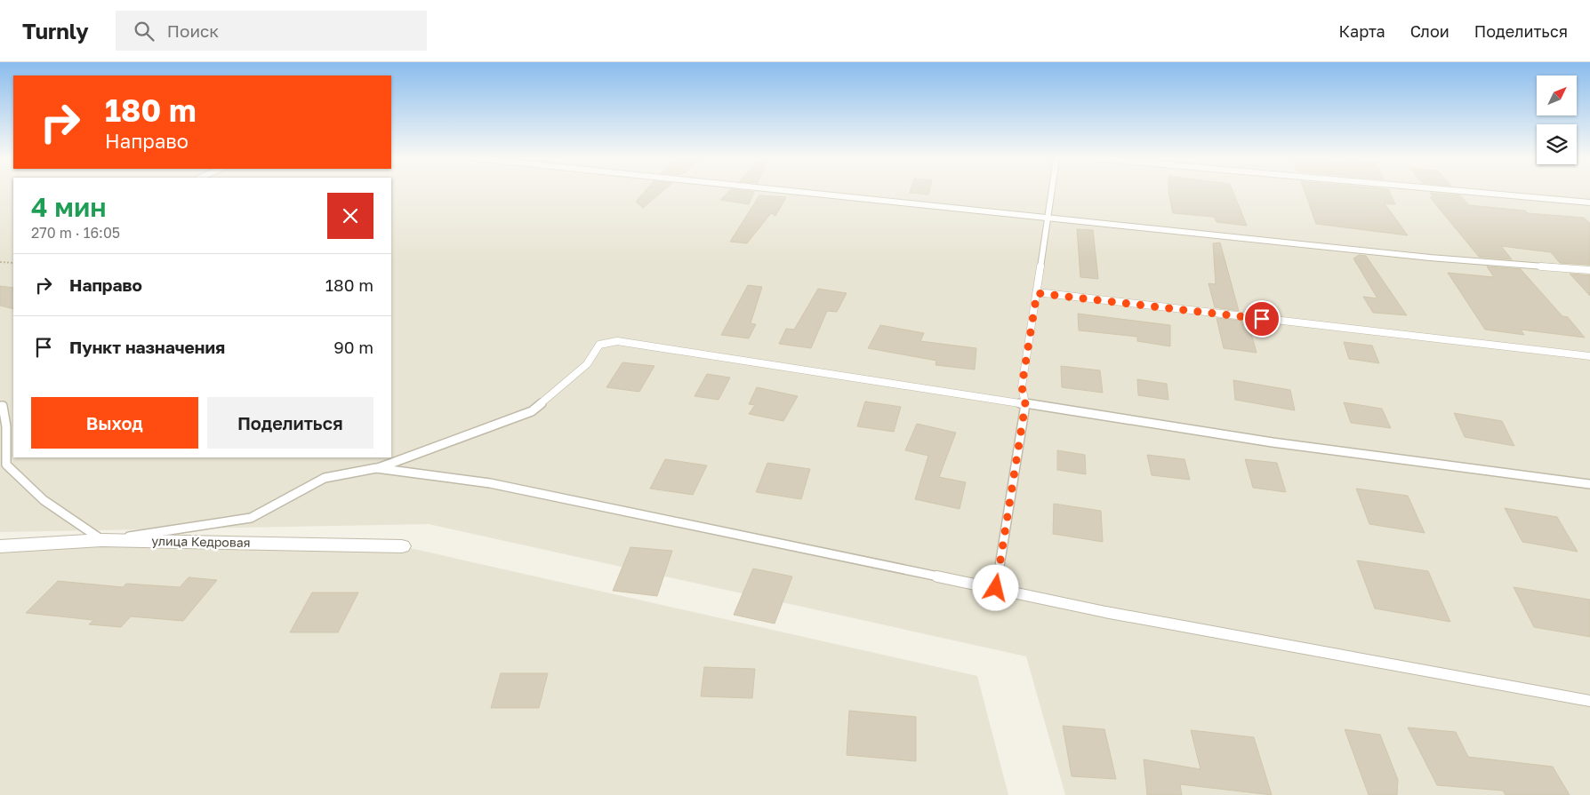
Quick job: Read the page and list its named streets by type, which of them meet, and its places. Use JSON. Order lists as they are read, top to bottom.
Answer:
{
  "streets": {
    "street": ["улица Кедровая"]
  },
  "north": "top right",
  "page": {
    "header": "Turnly",
    "search": "Поиск",
    "nav": ["Карта", "Слои", "Поделиться"],
    "turn": ["180 m", "Направо"],
    "heading": ["4 мин", "270 m · 16:05"],
    "list": [
      {
        "name": "Направо",
        "value": "180 m"
      },
      {
        "name": "Пункт назначения",
        "value": "90 m"
      }
    ],
    "buttons": ["Выход", "Поделиться"]
  }
}
